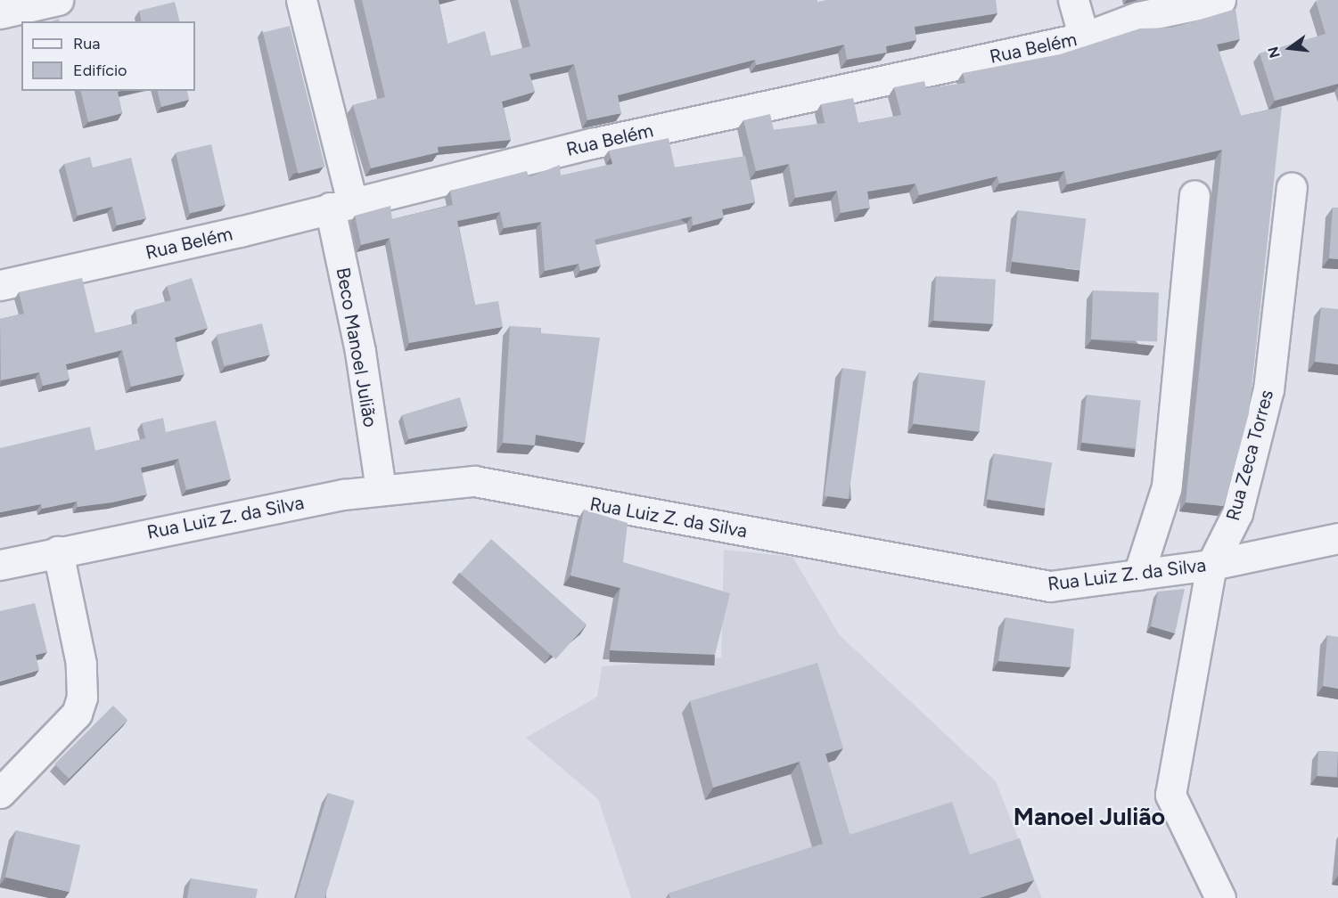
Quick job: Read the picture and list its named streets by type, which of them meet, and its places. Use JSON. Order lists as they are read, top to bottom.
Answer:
{
  "streets": {
    "street": [
      "Rua Belém",
      "Beco Manoel Julião",
      "Rua Zeca Torres",
      "Rua Luiz Z. da Silva"
    ]
  },
  "crossings": [
    ["Rua Belém", "Beco Manoel Julião"],
    ["Beco Manoel Julião", "Rua Luiz Z. da Silva"],
    ["Rua Zeca Torres", "Rua Luiz Z. da Silva"]
  ],
  "districts": ["Manoel Julião"],
  "legend": ["Rua", "Edifício"],
  "north": "left"
}
